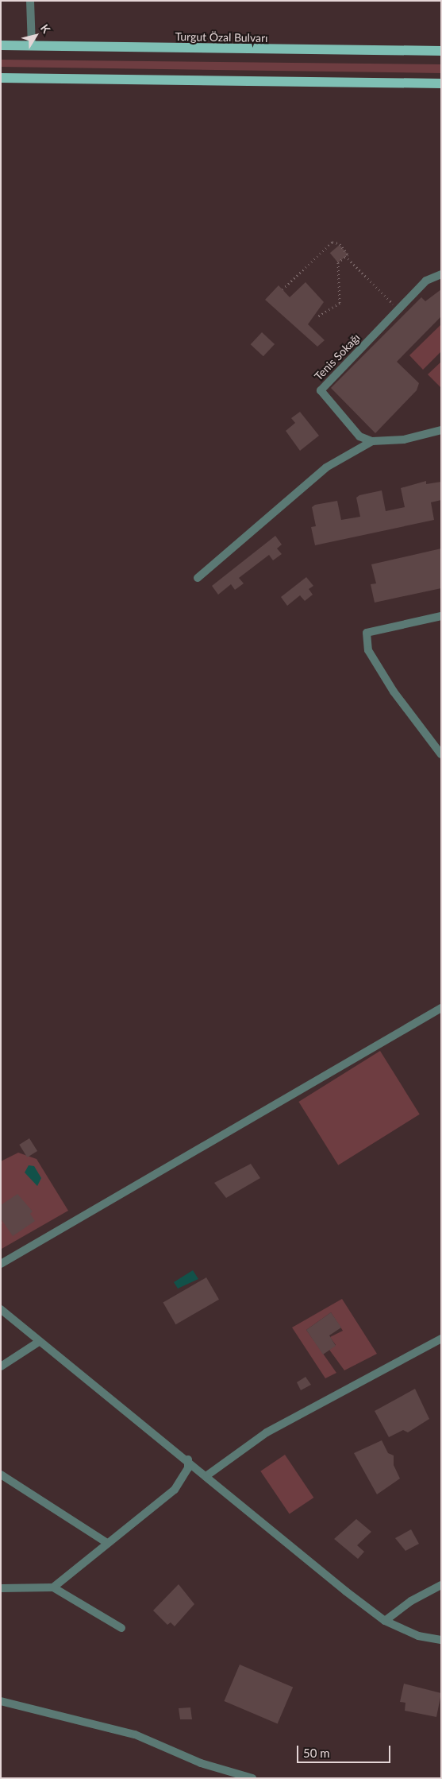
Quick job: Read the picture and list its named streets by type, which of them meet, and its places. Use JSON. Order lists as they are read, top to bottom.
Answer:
{
  "streets": {
    "main road": ["Turgut Özal Bulvarı"],
    "street": ["Tenis Sokağı"]
  },
  "scale_bar": "50 m",
  "north": "top right"
}
